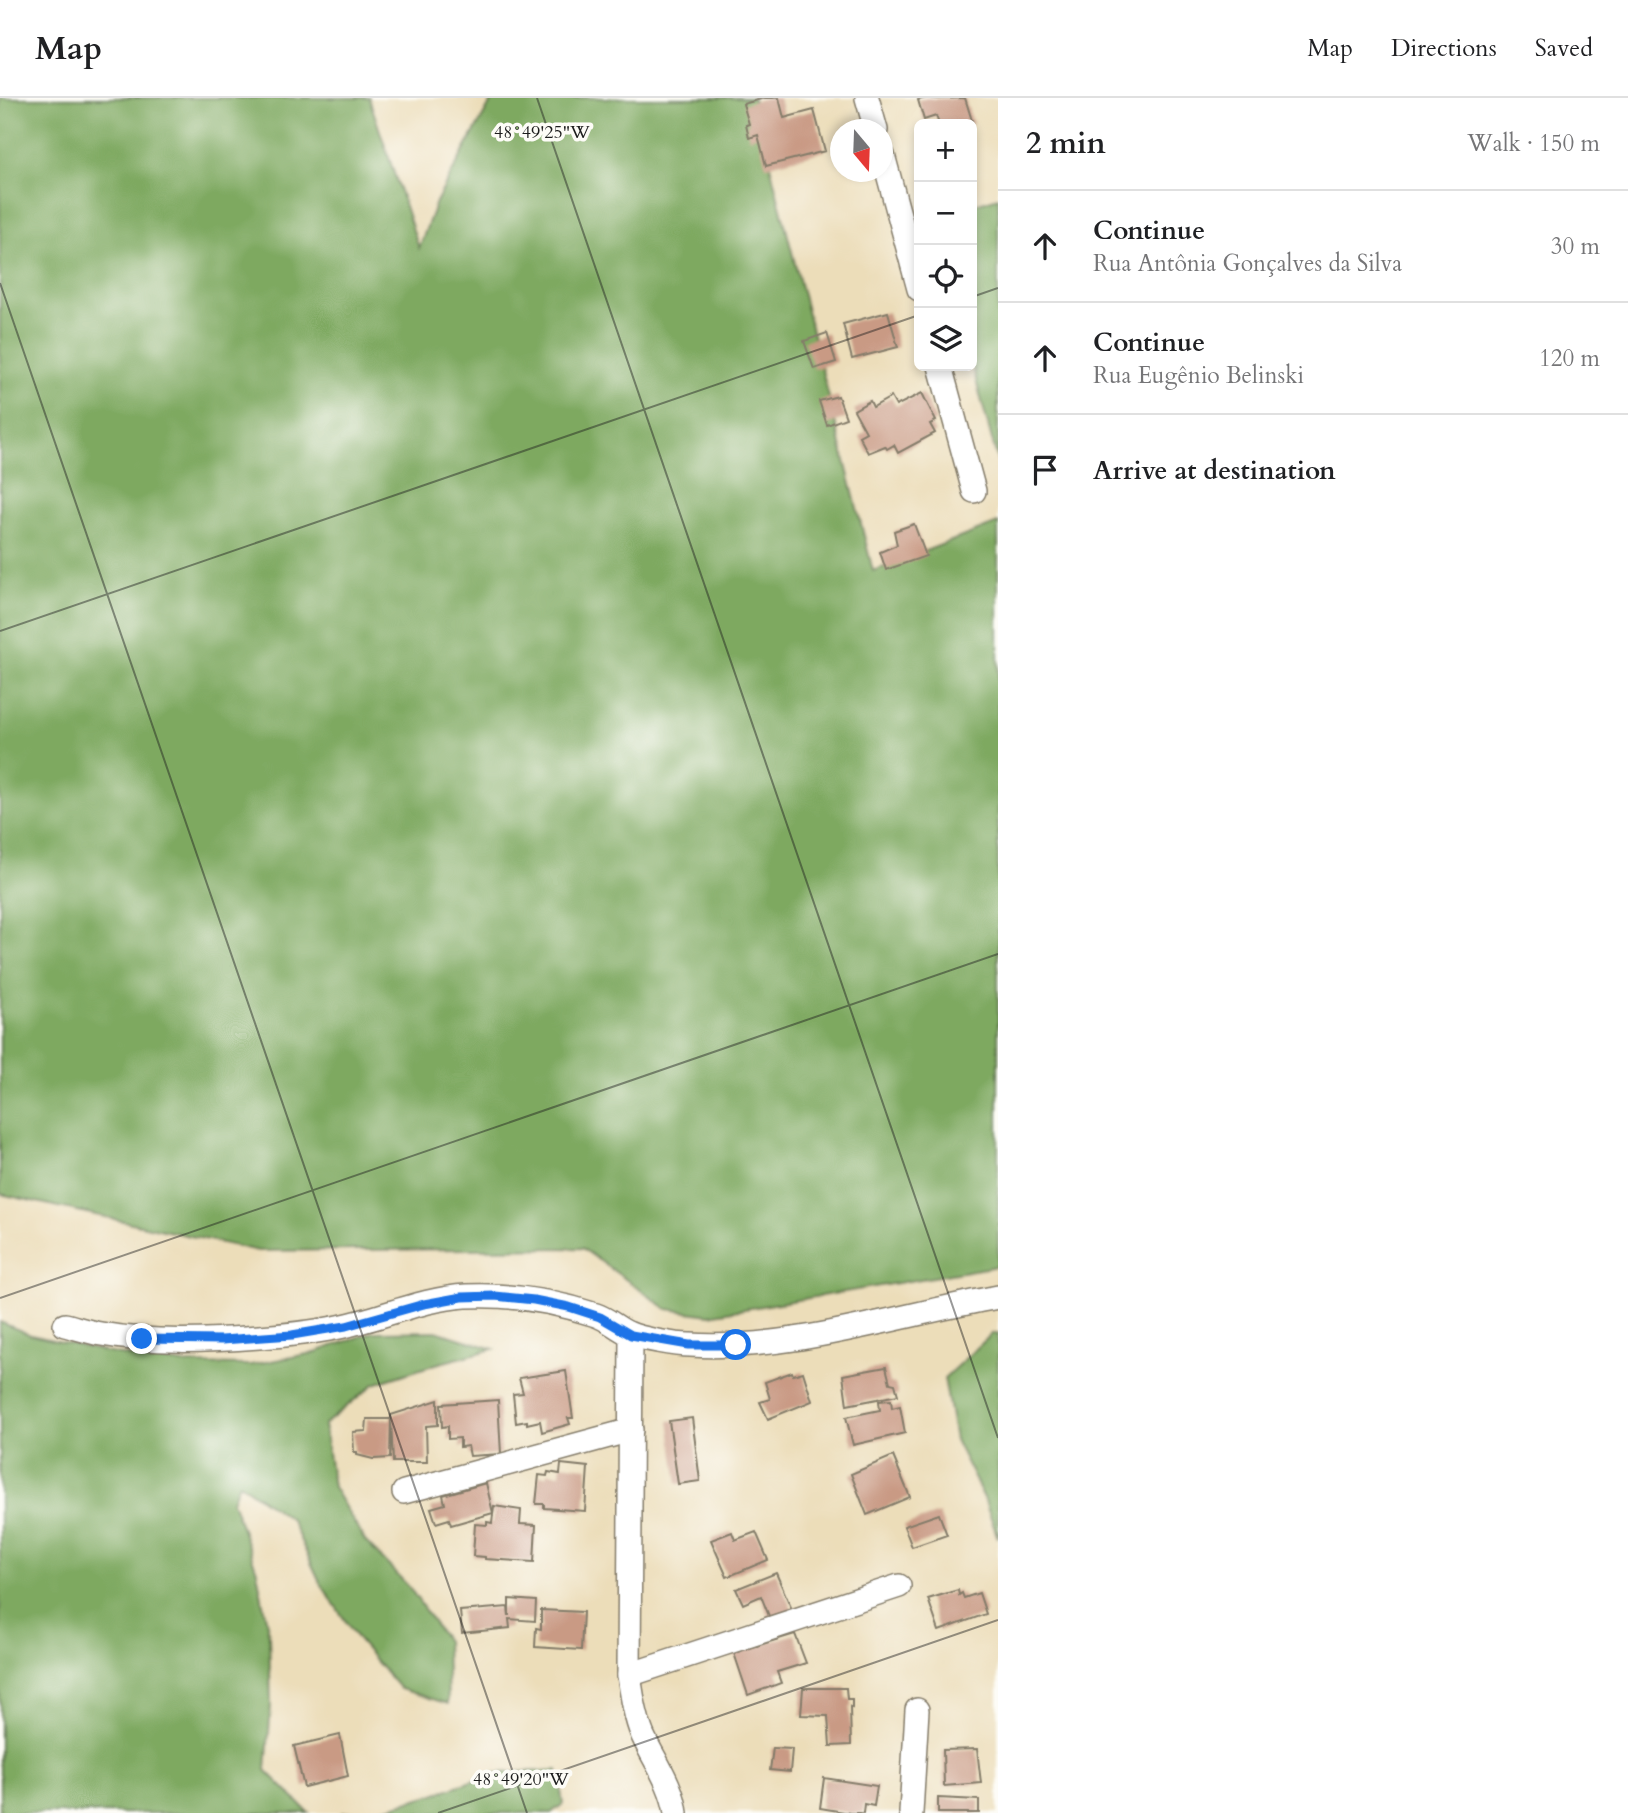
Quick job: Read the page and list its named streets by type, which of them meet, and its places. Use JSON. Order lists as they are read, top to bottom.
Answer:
{
  "north": "bottom",
  "page": {
    "header": "Map",
    "nav": ["Map", "Directions", "Saved"],
    "heading": ["2 min", "Walk · 150 m"],
    "map_buttons": ["+", "−"],
    "list": [
      ["Continue", "Rua Antônia Gonçalves da Silva", "30 m"],
      ["Continue", "Rua Eugênio Belinski", "120 m"],
      "Arrive at destination"
    ]
  },
  "coordinates": ["48°49'25\"W", "48°49'20\"W"]
}
